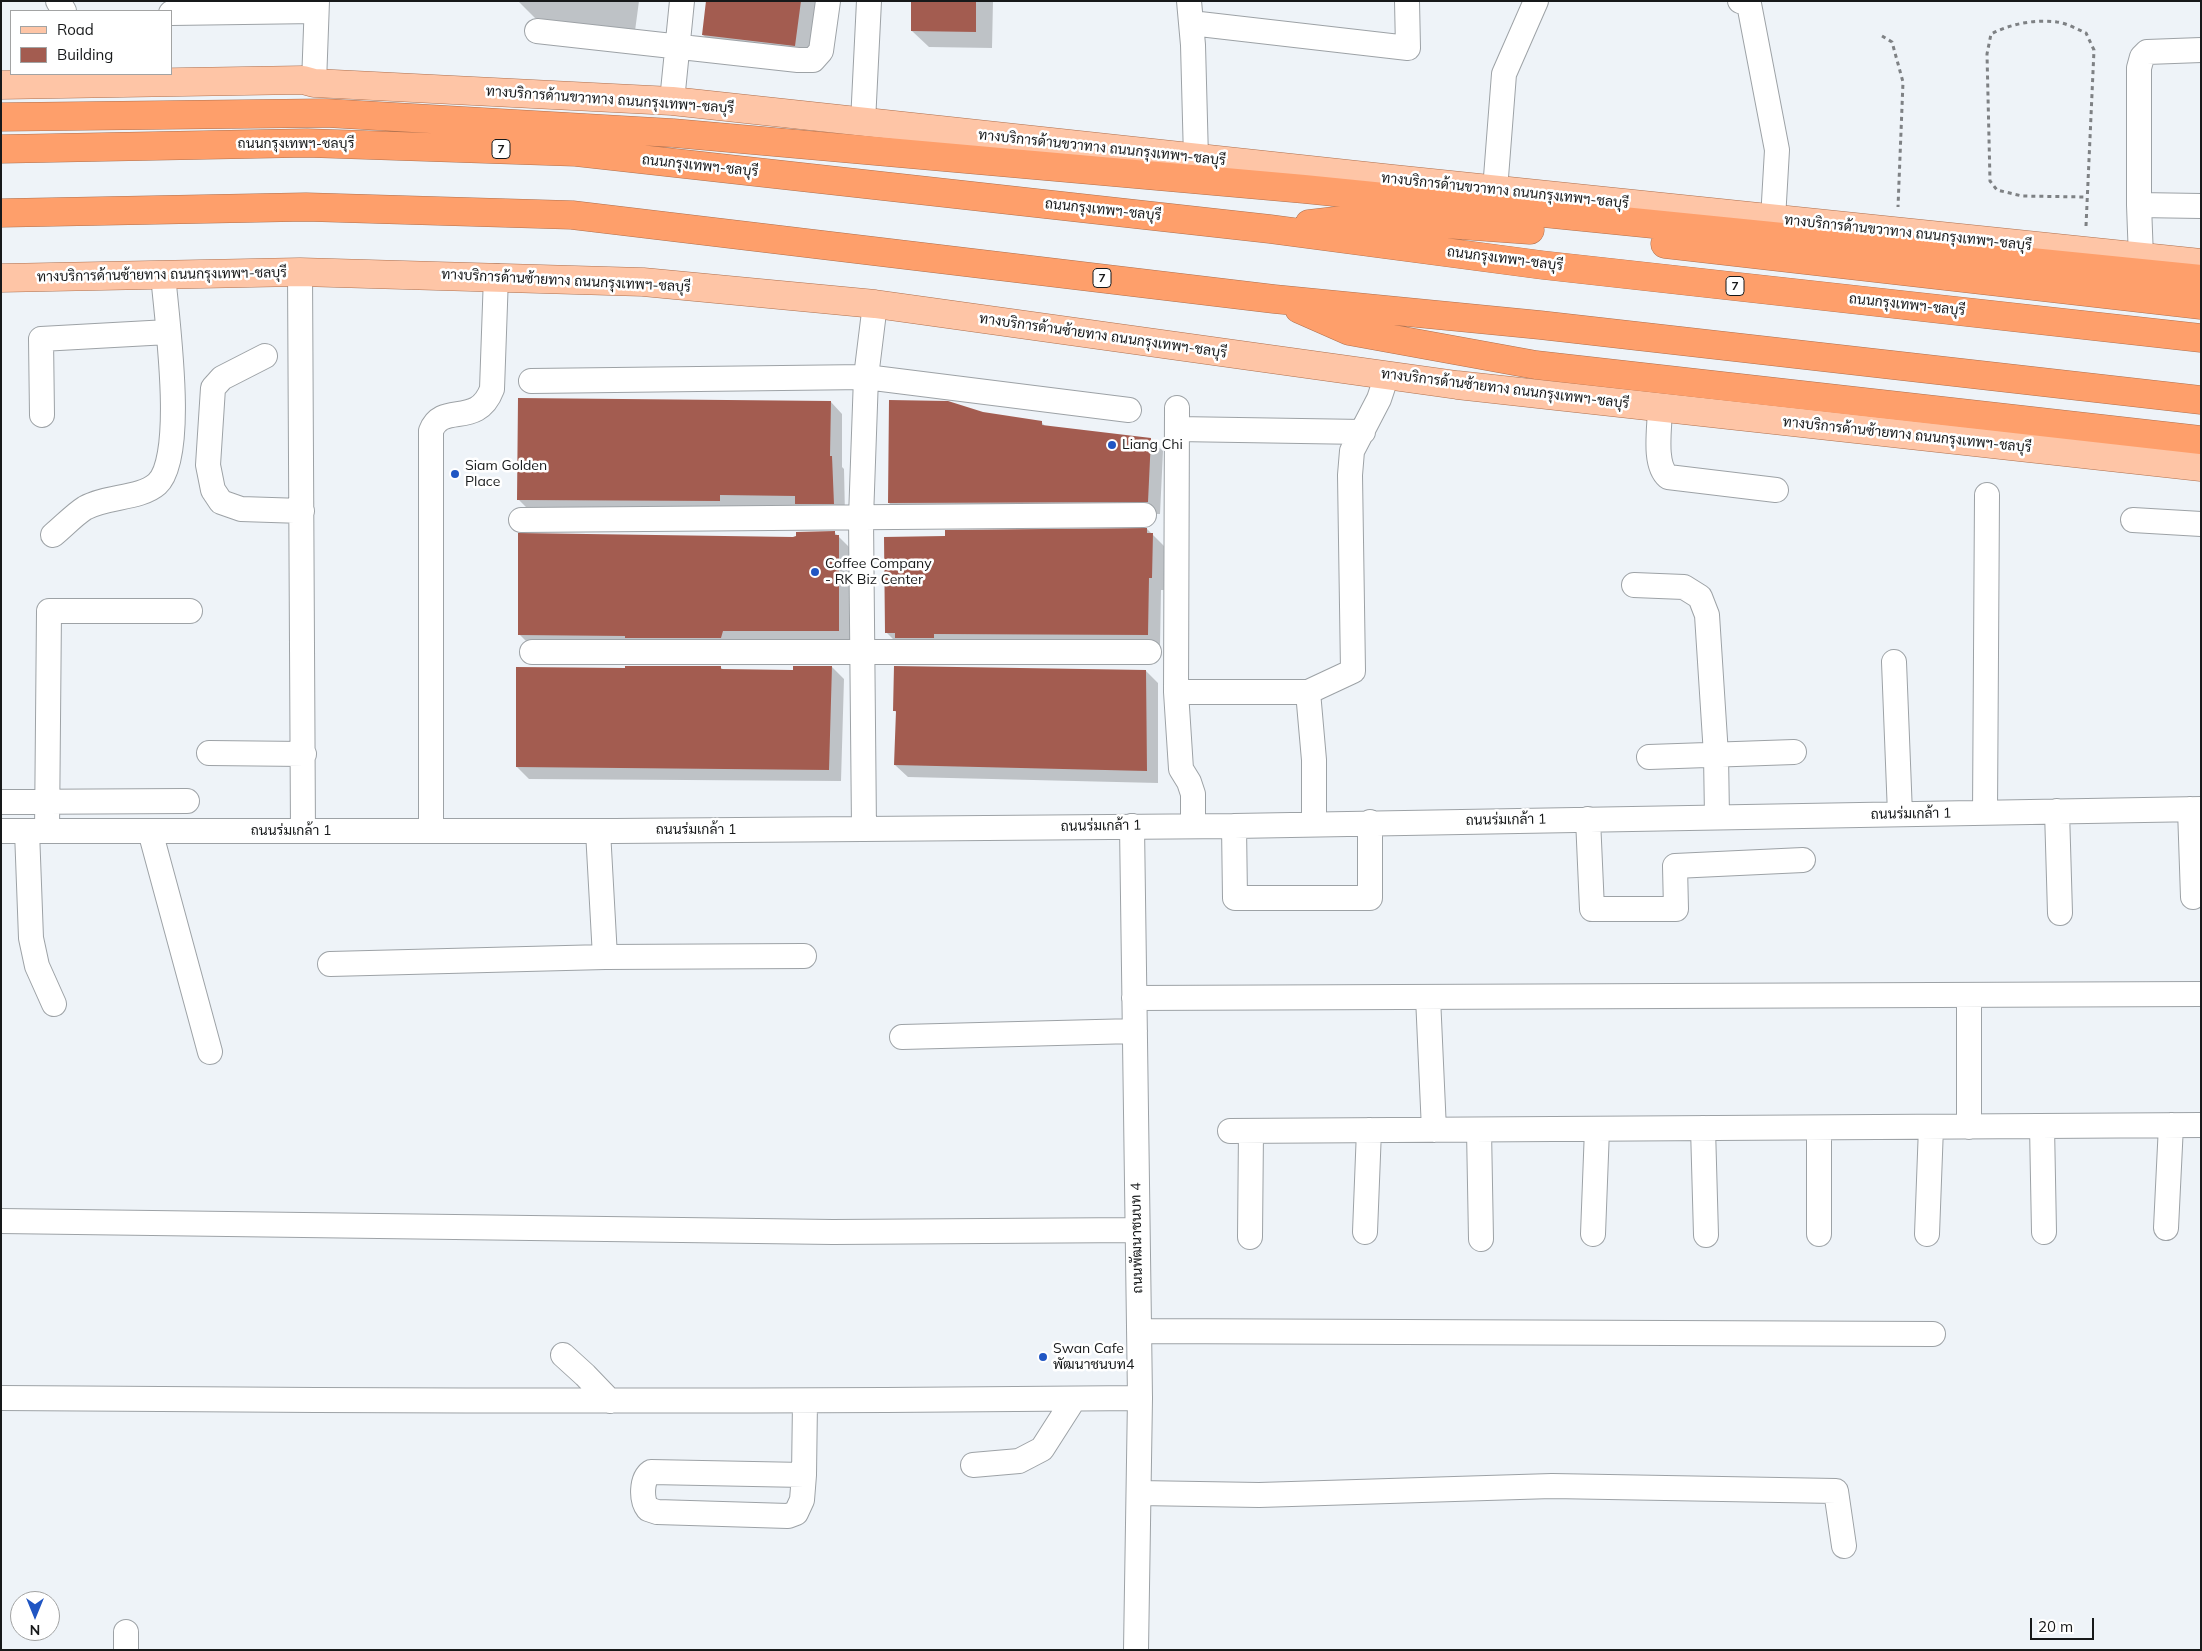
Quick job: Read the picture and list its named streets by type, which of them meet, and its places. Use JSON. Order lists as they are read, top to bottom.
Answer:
{
  "streets": {
    "highway": ["ถนนกรุงเทพฯ-ชลบุรี", "7"],
    "main road": ["ทางบริการด้านขวาทาง ถนนกรุงเทพฯ-ชลบุรี", "ทางบริการด้านซ้ายทาง ถนนกรุงเทพฯ-ชลบุรี"],
    "street": ["ถนนร่มเกล้า 1", "ถนนพัฒนาชนบท 4"]
  },
  "crossings": [
    ["ถนนร่มเกล้า 1", "ถนนพัฒนาชนบท 4"]
  ],
  "places": [
    "Liang Chi",
    "Siam Golden Place",
    "Coffee Company - RK Biz Center",
    "Swan Cafe พัฒนาชนบท4"
  ],
  "legend": ["Road", "Building"],
  "scale_bar": "20 m",
  "north": "bottom"
}
